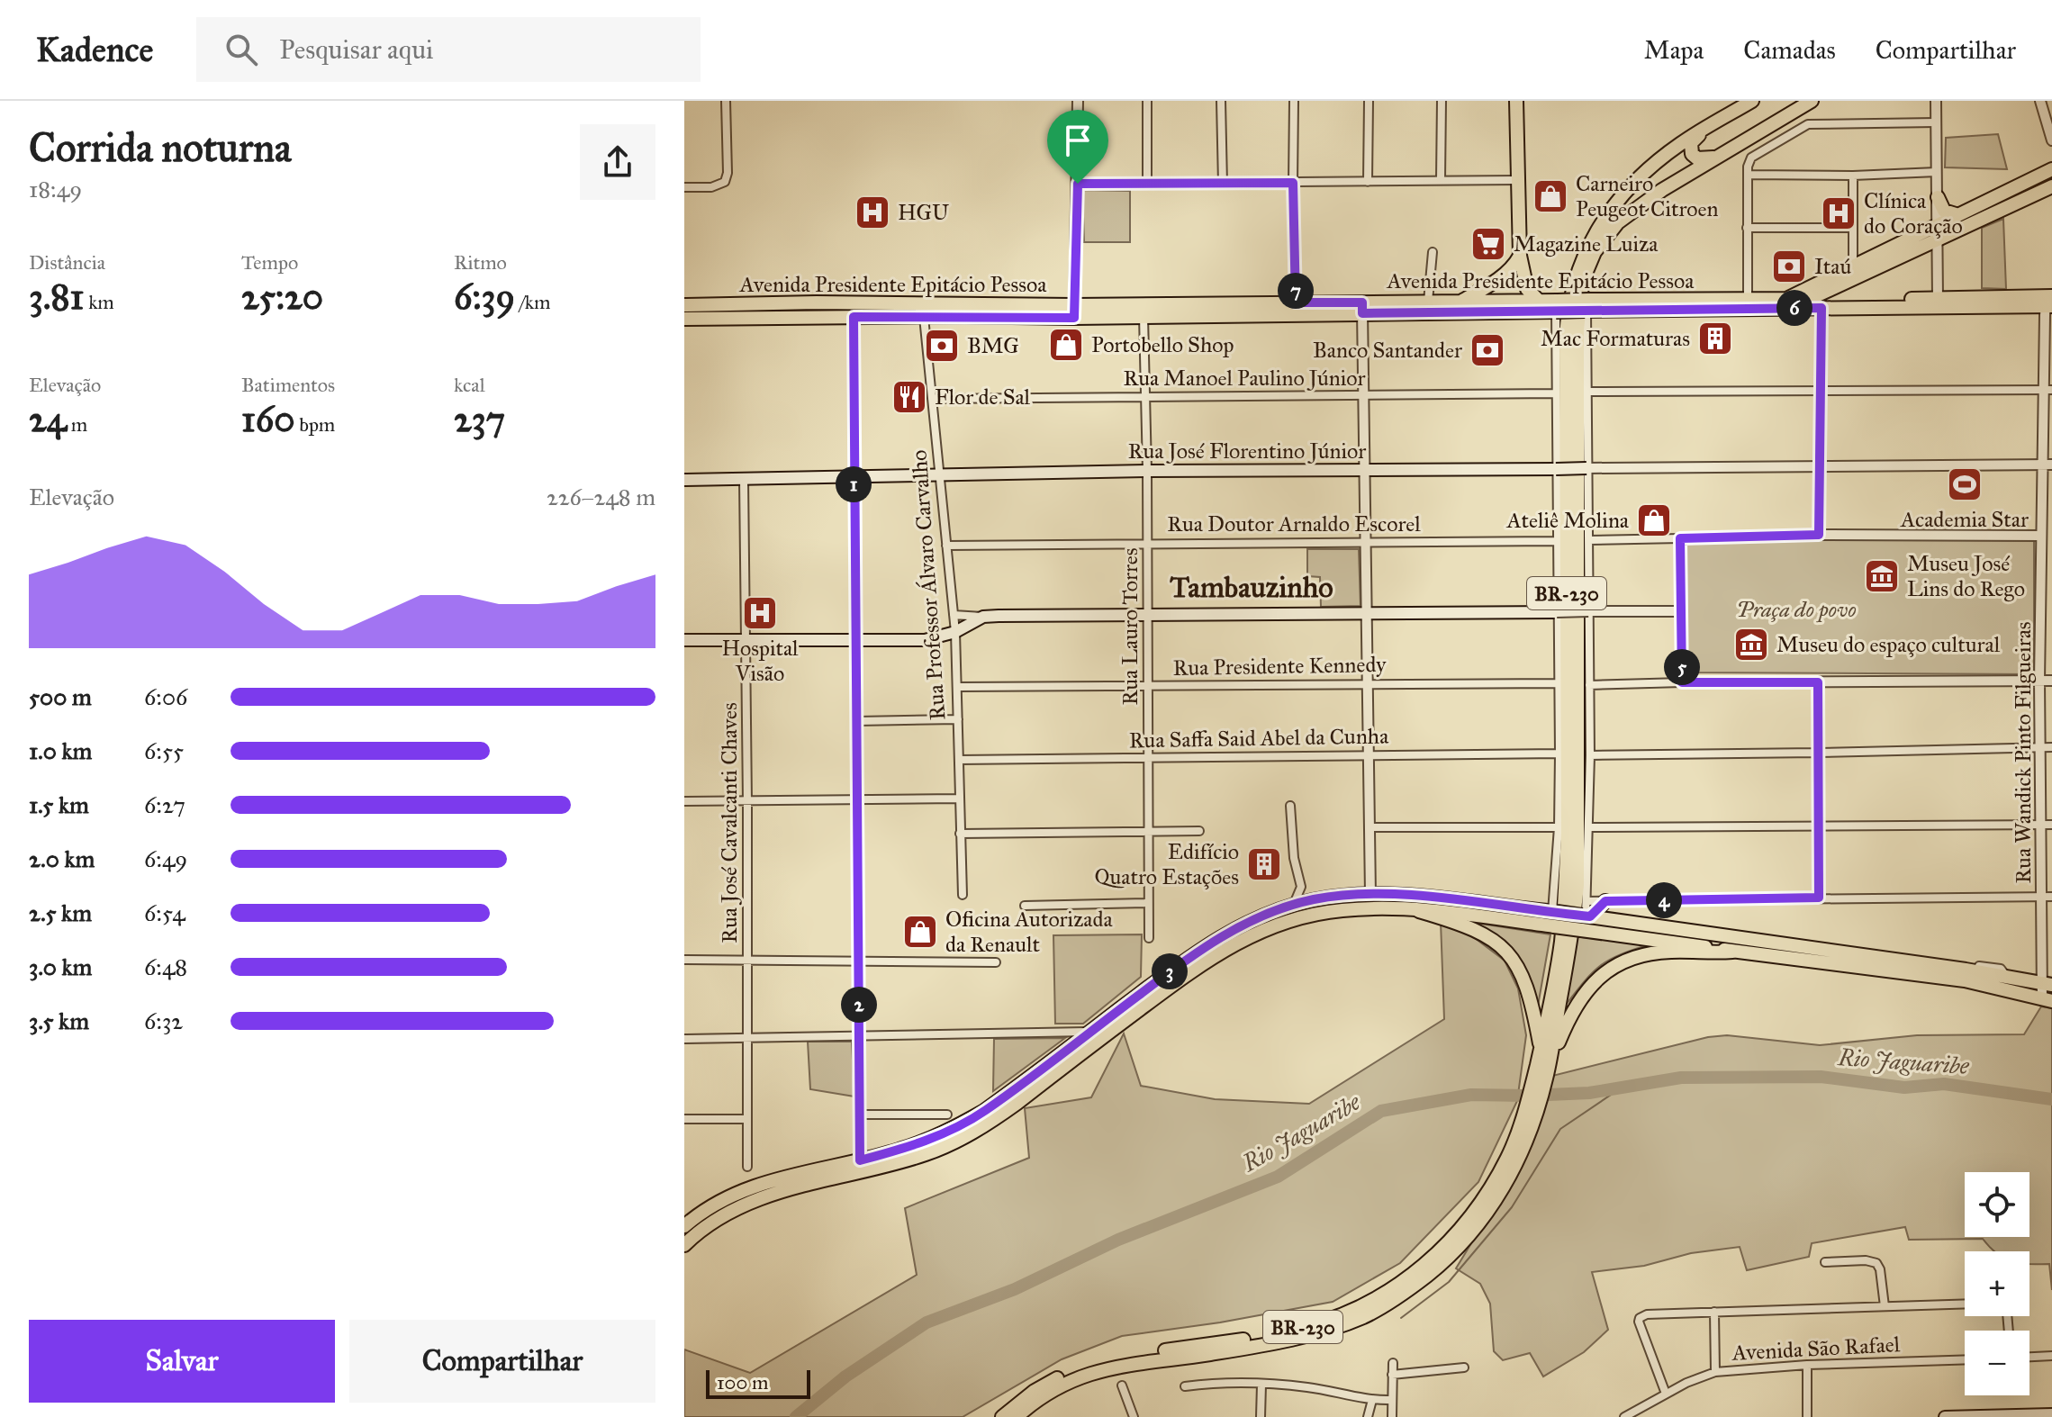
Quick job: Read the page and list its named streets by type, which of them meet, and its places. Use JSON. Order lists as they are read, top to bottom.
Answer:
{
  "streets": {
    "main road": ["Avenida Presidente Epitácio Pessoa", "Rua José Florentino Júnior", "BR-230"],
    "street": [
      "Rua Manoel Paulino Júnior",
      "Rua Doutor Arnaldo Escorel",
      "Rua Professor Álvaro Carvalho",
      "Rua Lauro Torres",
      "Rua Presidente Kennedy",
      "Rua Saffa Said Abel da Cunha",
      "Rua Wandick Pinto Filgueiras",
      "Rua José Cavalcanti Chaves",
      "Avenida São Rafael"
    ]
  },
  "crossings": [
    ["Avenida Presidente Epitácio Pessoa", "Rua Professor Álvaro Carvalho"],
    ["Avenida Presidente Epitácio Pessoa", "Rua Lauro Torres"],
    ["Avenida Presidente Epitácio Pessoa", "Rua Wandick Pinto Filgueiras"],
    ["Rua Manoel Paulino Júnior", "Rua Professor Álvaro Carvalho"],
    ["Rua Manoel Paulino Júnior", "Rua Lauro Torres"],
    ["Rua José Florentino Júnior", "Rua Professor Álvaro Carvalho"],
    ["Rua José Florentino Júnior", "Rua Lauro Torres"],
    ["Rua José Florentino Júnior", "Rua José Cavalcanti Chaves"],
    ["Rua Doutor Arnaldo Escorel", "Rua Professor Álvaro Carvalho"],
    ["Rua Doutor Arnaldo Escorel", "Rua Lauro Torres"],
    ["Rua Professor Álvaro Carvalho", "Rua Presidente Kennedy"],
    ["Rua Professor Álvaro Carvalho", "Rua Saffa Said Abel da Cunha"],
    ["Rua Lauro Torres", "Rua Presidente Kennedy"],
    ["Rua Lauro Torres", "Rua Saffa Said Abel da Cunha"]
  ],
  "districts": ["Tambauzinho"],
  "water": ["Rio Jaguaribe"],
  "parks": ["Praça do povo"],
  "places": {
    "shop": [
      "Carneiro Peugeot Citroen",
      "Portobello Shop",
      "Ateliê Molina",
      "Oficina Autorizada da Renault"
    ],
    "hospital": ["HGU", "Clínica do Coração", "Hospital Visão"],
    "supermarket": ["Magazine Luiza"],
    "bank": ["Itaú", "BMG", "Banco Santander"],
    "building": ["Mac Formaturas", "Edifício Quatro Estações"],
    "restaurant": ["Flor de Sal"],
    "sports": ["Academia Star"],
    "museum": ["Museu José Lins do Rego", "Museu do espaço cultural"]
  },
  "scale_bar": "100 m",
  "page": {
    "header": "Kadence",
    "search": "Pesquisar aqui",
    "nav": ["Mapa", "Camadas", "Compartilhar"],
    "heading": ["Corrida noturna", "18:49"],
    "stats": [
      ["Distância", "3.81 km"],
      ["Tempo", "25:20"],
      ["Ritmo", "6:39 /km"],
      ["Elevação", "24 m"],
      ["Batimentos", "160 bpm"],
      ["kcal", "237"]
    ],
    "pins": [
      "7",
      "6",
      "1",
      "5",
      "4",
      "3",
      "2"
    ],
    "chart": ["Elevação", "226–248 m"],
    "list": [
      {
        "name": "500 m",
        "note": "6:06"
      },
      {
        "name": "1.0 km",
        "note": "6:55"
      },
      {
        "name": "1.5 km",
        "note": "6:27"
      },
      {
        "name": "2.0 km",
        "note": "6:49"
      },
      {
        "name": "2.5 km",
        "note": "6:54"
      },
      {
        "name": "3.0 km",
        "note": "6:48"
      },
      {
        "name": "3.5 km",
        "note": "6:32"
      }
    ],
    "map_buttons": ["+", "−"],
    "buttons": ["Salvar", "Compartilhar"],
    "scale": "100 m"
  }
}
